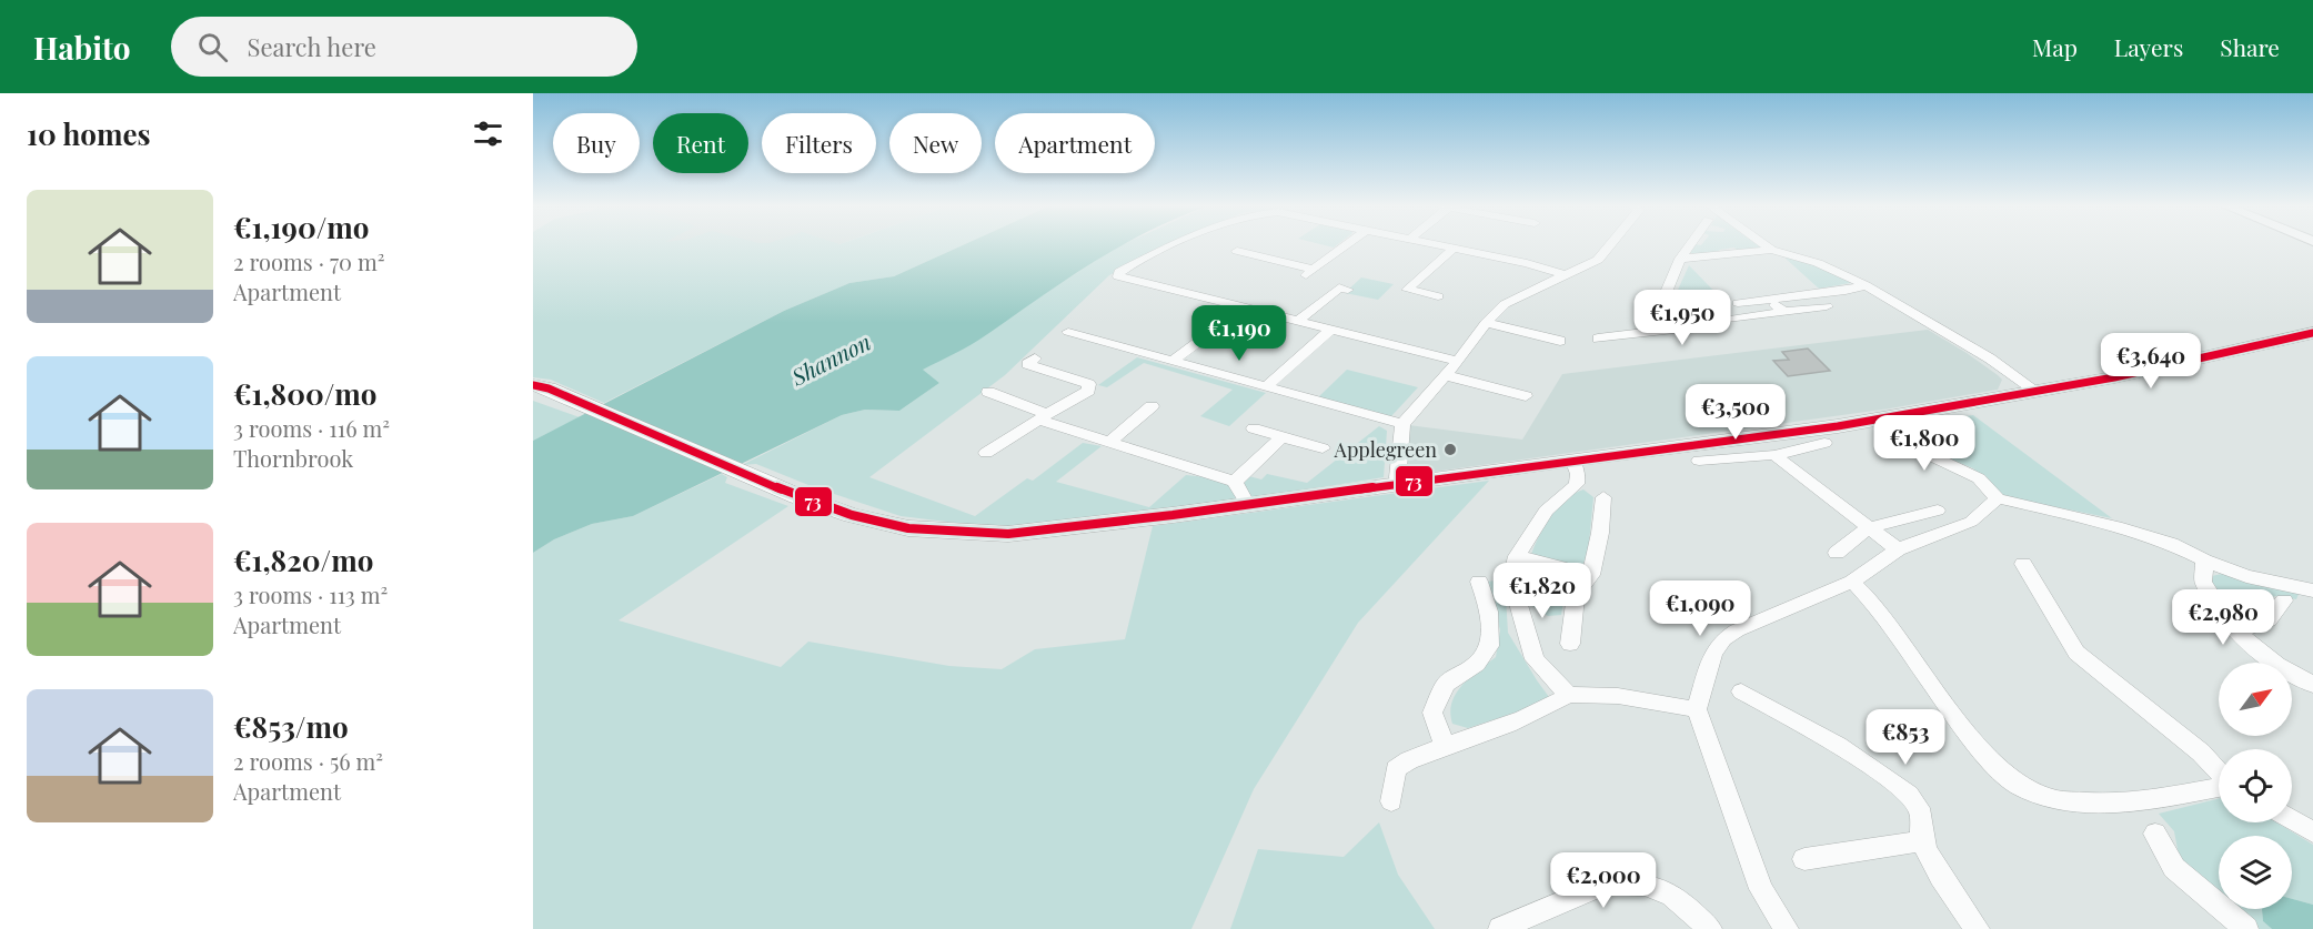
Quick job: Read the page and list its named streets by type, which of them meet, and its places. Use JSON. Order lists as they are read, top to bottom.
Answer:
{
  "water": ["Shannon"],
  "places": ["Applegreen"],
  "lines": ["transit line 73"],
  "north": "top right",
  "page": {
    "header": "Habito",
    "search": "Search here",
    "nav": ["Map", "Layers", "Share"],
    "heading": "10 homes",
    "chip": [
      "Buy",
      "Rent",
      "Filters",
      "New",
      "Apartment"
    ],
    "list": [
      {
        "name": "€1,190/mo",
        "note": "2 rooms · 70 m² · Apartment"
      },
      {
        "name": "€1,800/mo",
        "note": "3 rooms · 116 m² · Thornbrook"
      },
      {
        "name": "€1,820/mo",
        "note": "3 rooms · 113 m² · Apartment"
      },
      {
        "name": "€853/mo",
        "note": "2 rooms · 56 m² · Apartment"
      }
    ],
    "price": [
      "€1,950",
      "€1,190",
      "€3,640",
      "€3,500",
      "€1,800",
      "€1,820",
      "€1,090",
      "€2,980",
      "€853",
      "€2,000"
    ]
  }
}
